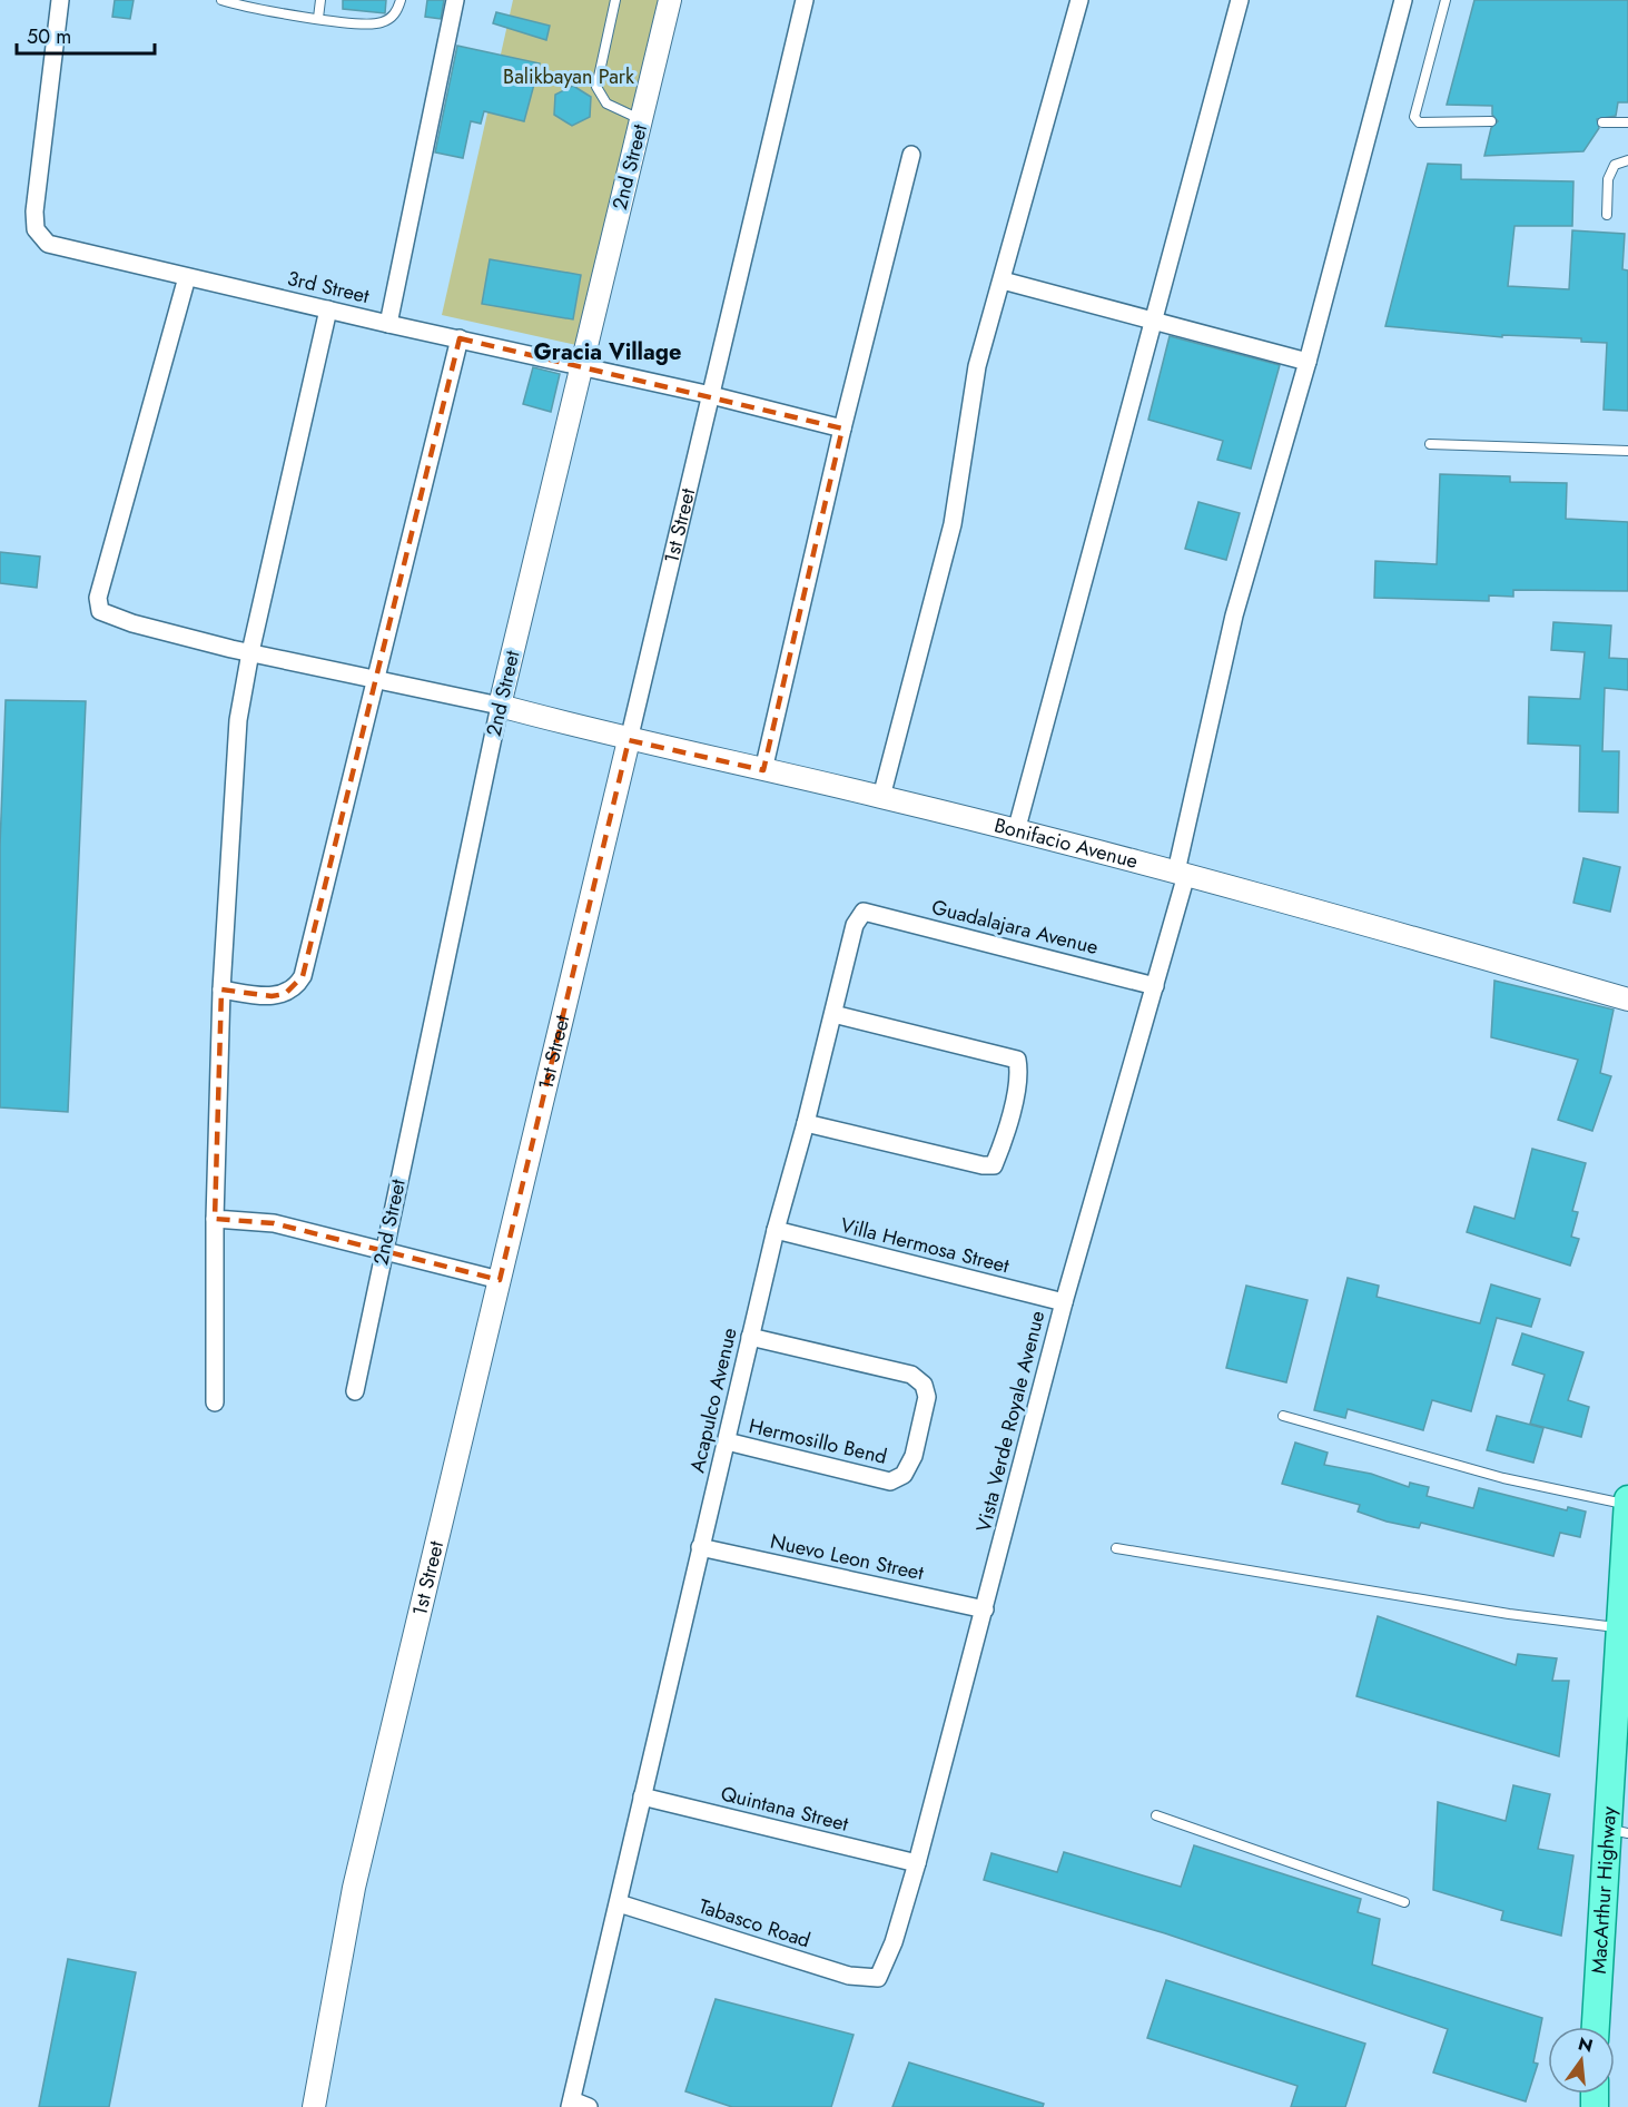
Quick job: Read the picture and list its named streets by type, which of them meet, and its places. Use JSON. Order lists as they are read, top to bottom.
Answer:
{
  "streets": {
    "main road": ["MacArthur Highway"],
    "street": [
      "2nd Street",
      "3rd Street",
      "1st Street",
      "Bonifacio Avenue",
      "Guadalajara Avenue",
      "Villa Hermosa Street",
      "Acapulco Avenue",
      "Vista Verde Royale Avenue",
      "Hermosillo Bend",
      "Nuevo Leon Street",
      "Quintana Street",
      "Tabasco Road"
    ]
  },
  "crossings": [
    ["2nd Street", "3rd Street"],
    ["2nd Street", "Bonifacio Avenue"],
    ["3rd Street", "1st Street"],
    ["1st Street", "Bonifacio Avenue"],
    ["Bonifacio Avenue", "Vista Verde Royale Avenue"],
    ["Guadalajara Avenue", "Acapulco Avenue"],
    ["Guadalajara Avenue", "Vista Verde Royale Avenue"],
    ["Villa Hermosa Street", "Acapulco Avenue"],
    ["Villa Hermosa Street", "Vista Verde Royale Avenue"],
    ["Acapulco Avenue", "Hermosillo Bend"],
    ["Acapulco Avenue", "Nuevo Leon Street"],
    ["Acapulco Avenue", "Quintana Street"],
    ["Acapulco Avenue", "Tabasco Road"],
    ["Vista Verde Royale Avenue", "Nuevo Leon Street"],
    ["Vista Verde Royale Avenue", "Quintana Street"],
    ["Vista Verde Royale Avenue", "Tabasco Road"]
  ],
  "districts": ["Gracia Village"],
  "parks": ["Balikbayan Park"],
  "scale_bar": "50 m",
  "north": "top"
}
